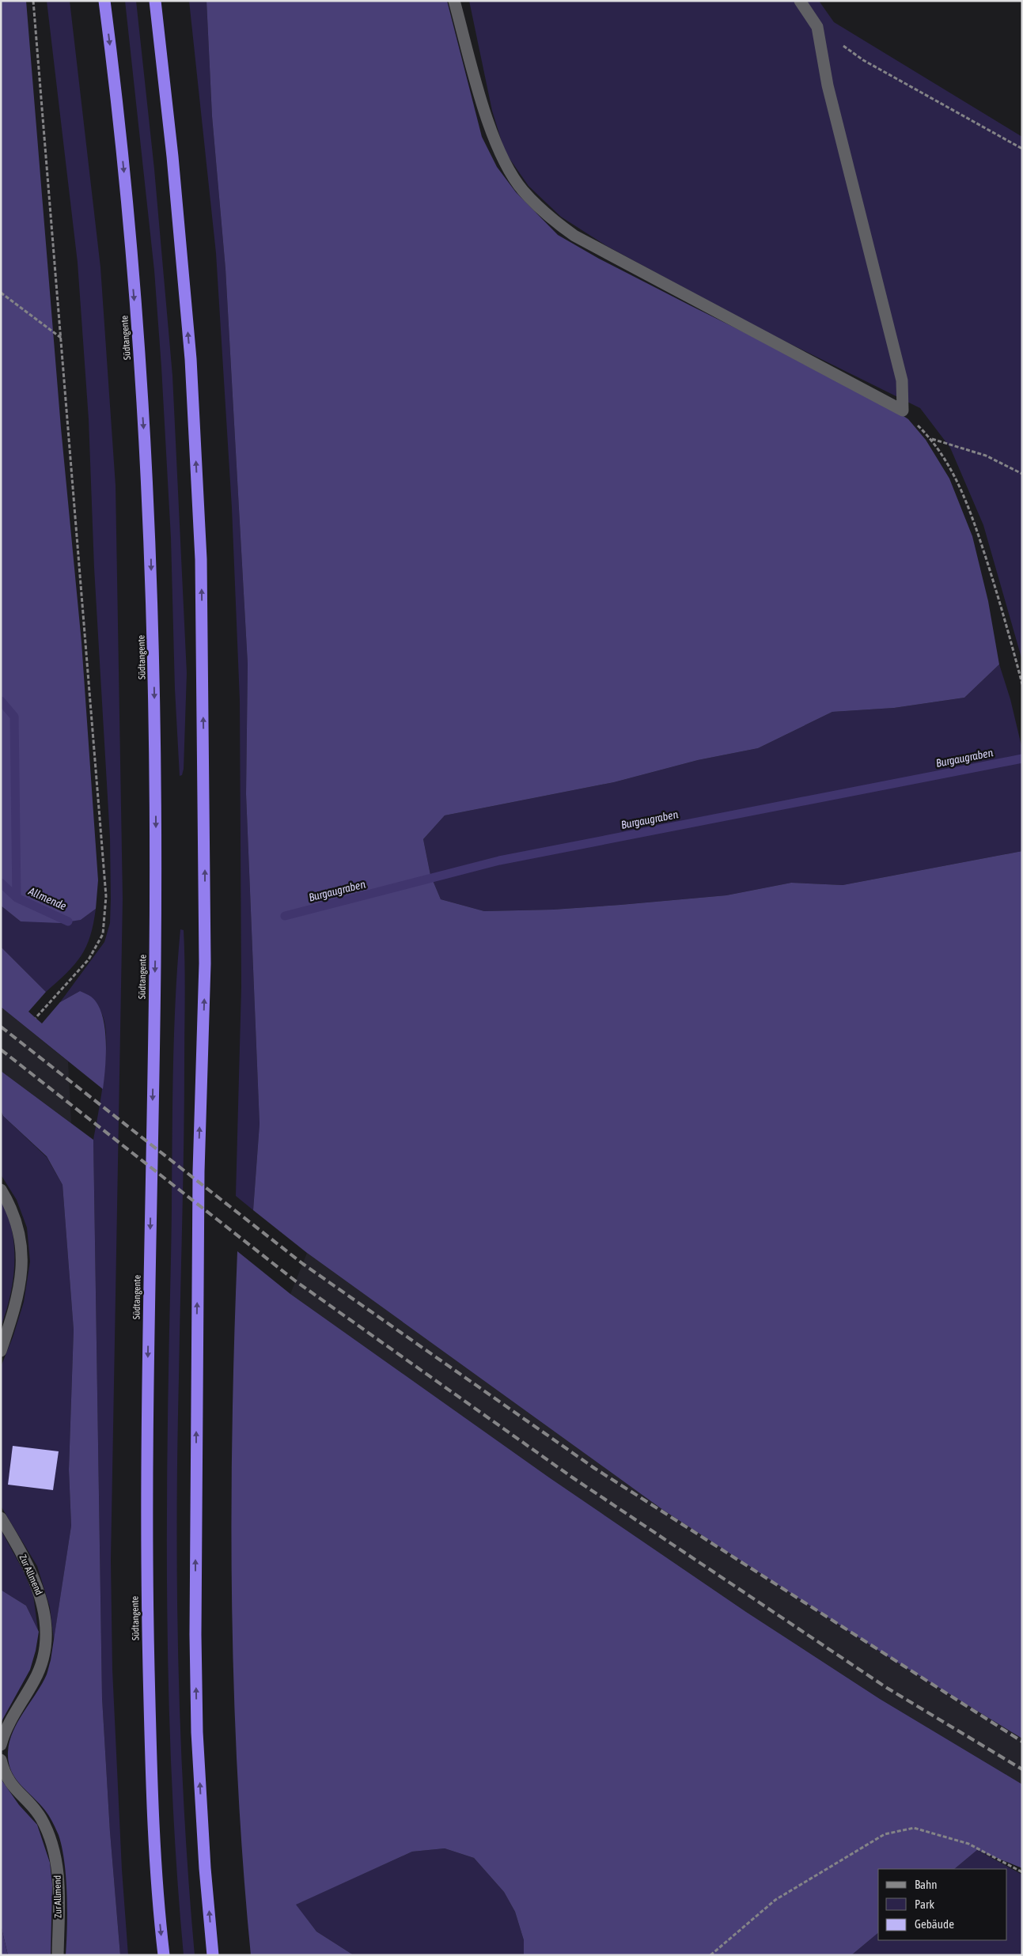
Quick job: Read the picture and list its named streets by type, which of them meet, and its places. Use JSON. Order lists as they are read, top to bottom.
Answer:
{
  "streets": {
    "highway": ["Südtangente"],
    "lane": ["Zur Allmend"]
  },
  "water": ["Burgaugraben", "Allmende"],
  "legend": ["Bahn", "Park", "Gebäude"]
}
